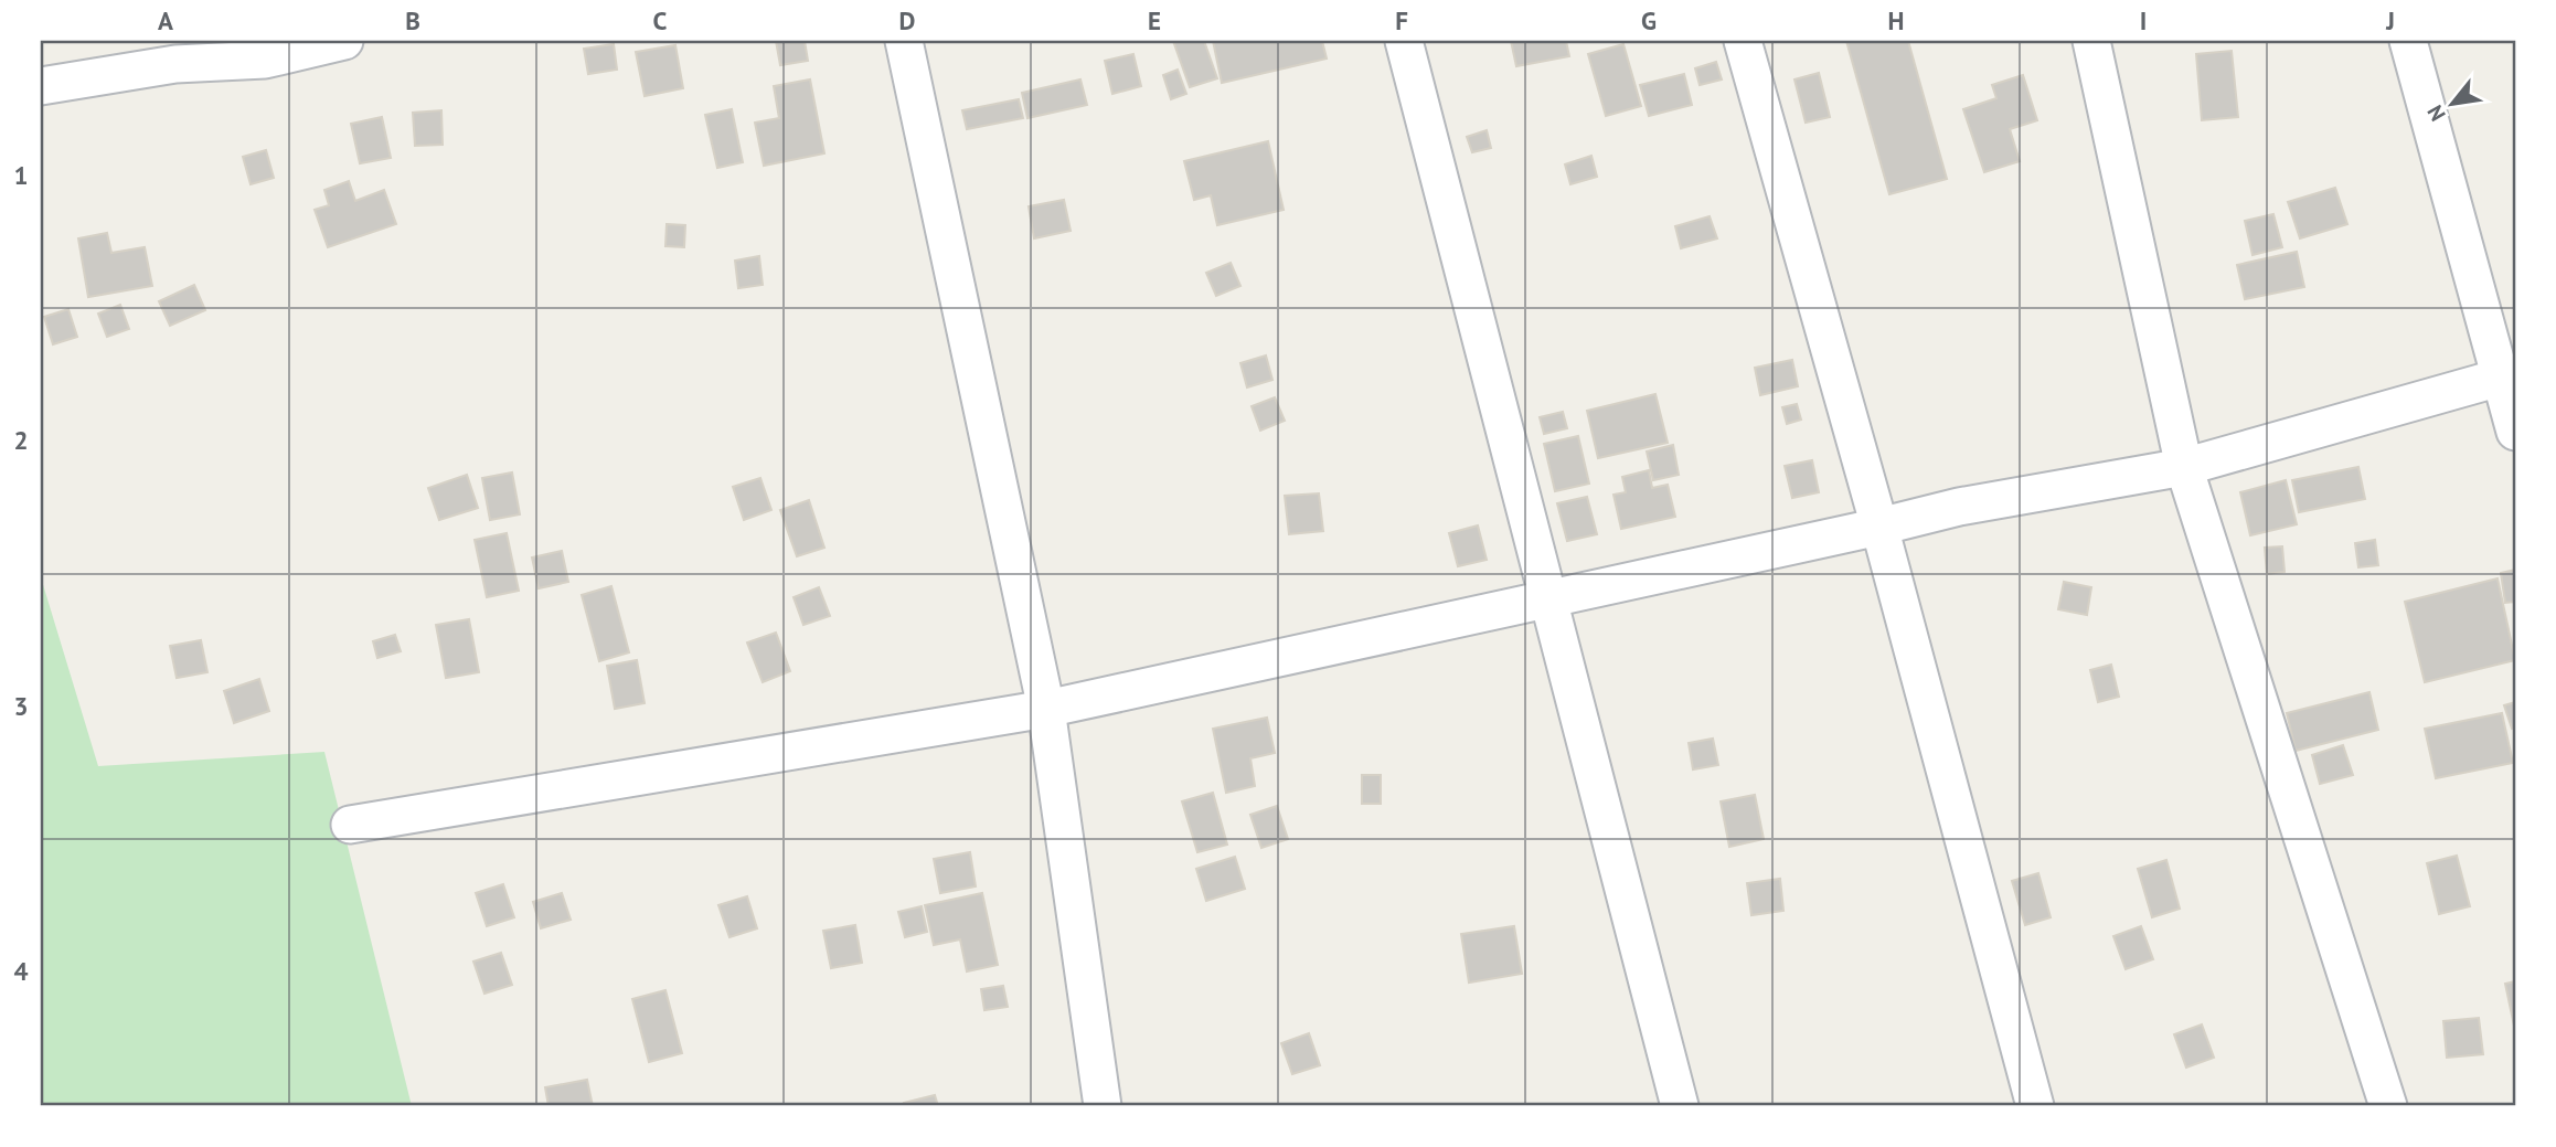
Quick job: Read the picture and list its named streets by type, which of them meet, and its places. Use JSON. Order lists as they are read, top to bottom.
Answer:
{
  "north": "bottom left",
  "grid": {
    "columns": [
      "A",
      "B",
      "C",
      "D",
      "E",
      "F",
      "G",
      "H",
      "I",
      "J"
    ],
    "rows": [
      "1",
      "2",
      "3",
      "4"
    ]
  }
}
